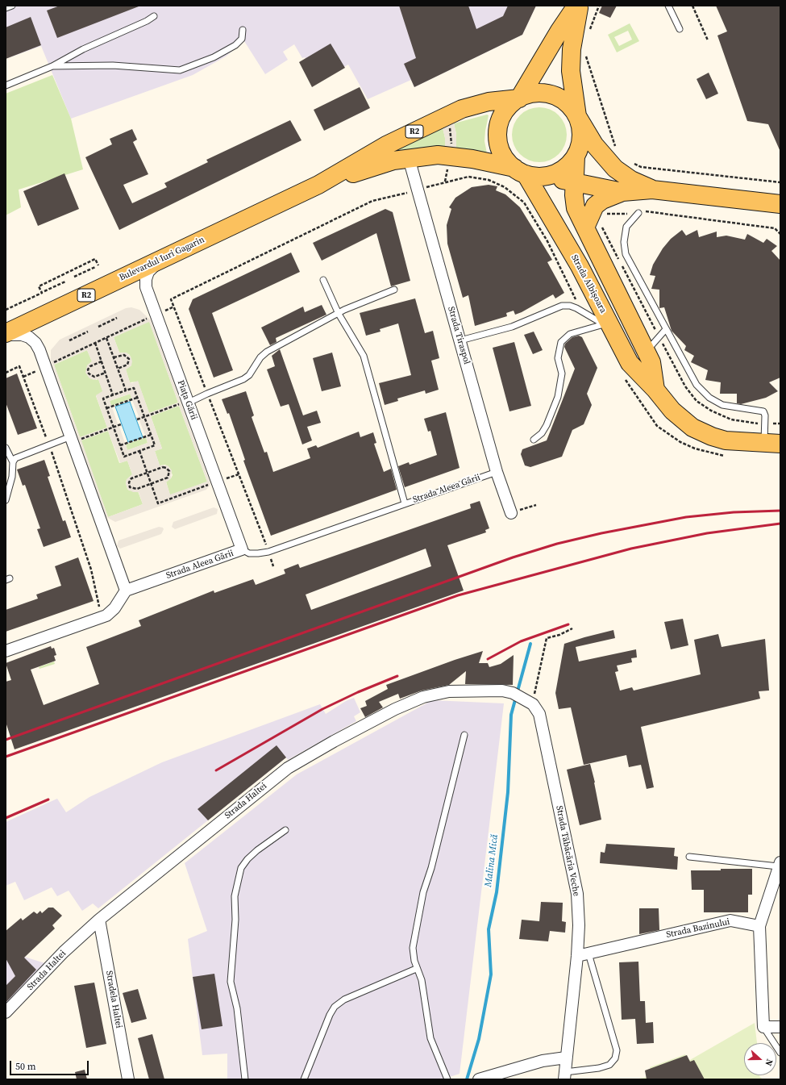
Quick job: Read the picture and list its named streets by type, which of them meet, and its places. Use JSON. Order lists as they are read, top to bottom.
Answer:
{
  "streets": {
    "main road": ["R2", "Bulevardul Iuri Gagarin", "Strada Albișoara"],
    "street": [
      "Strada Tiraspol",
      "Piața Gării",
      "Strada Aleea Gării",
      "Strada Haltei",
      "Strada Tăbăcăria Veche",
      "Strada Bazinului",
      "Stradela Haltei"
    ]
  },
  "crossings": [
    ["Bulevardul Iuri Gagarin", "Strada Albișoara"],
    ["Bulevardul Iuri Gagarin", "Strada Tiraspol"],
    ["Bulevardul Iuri Gagarin", "Piața Gării"],
    ["Strada Tiraspol", "Strada Aleea Gării"],
    ["Piața Gării", "Strada Aleea Gării"],
    ["Strada Haltei", "Strada Tăbăcăria Veche"],
    ["Strada Haltei", "Stradela Haltei"],
    ["Strada Tăbăcăria Veche", "Strada Bazinului"]
  ],
  "water": ["Malina Mică"],
  "scale_bar": "50 m",
  "north": "right"
}
